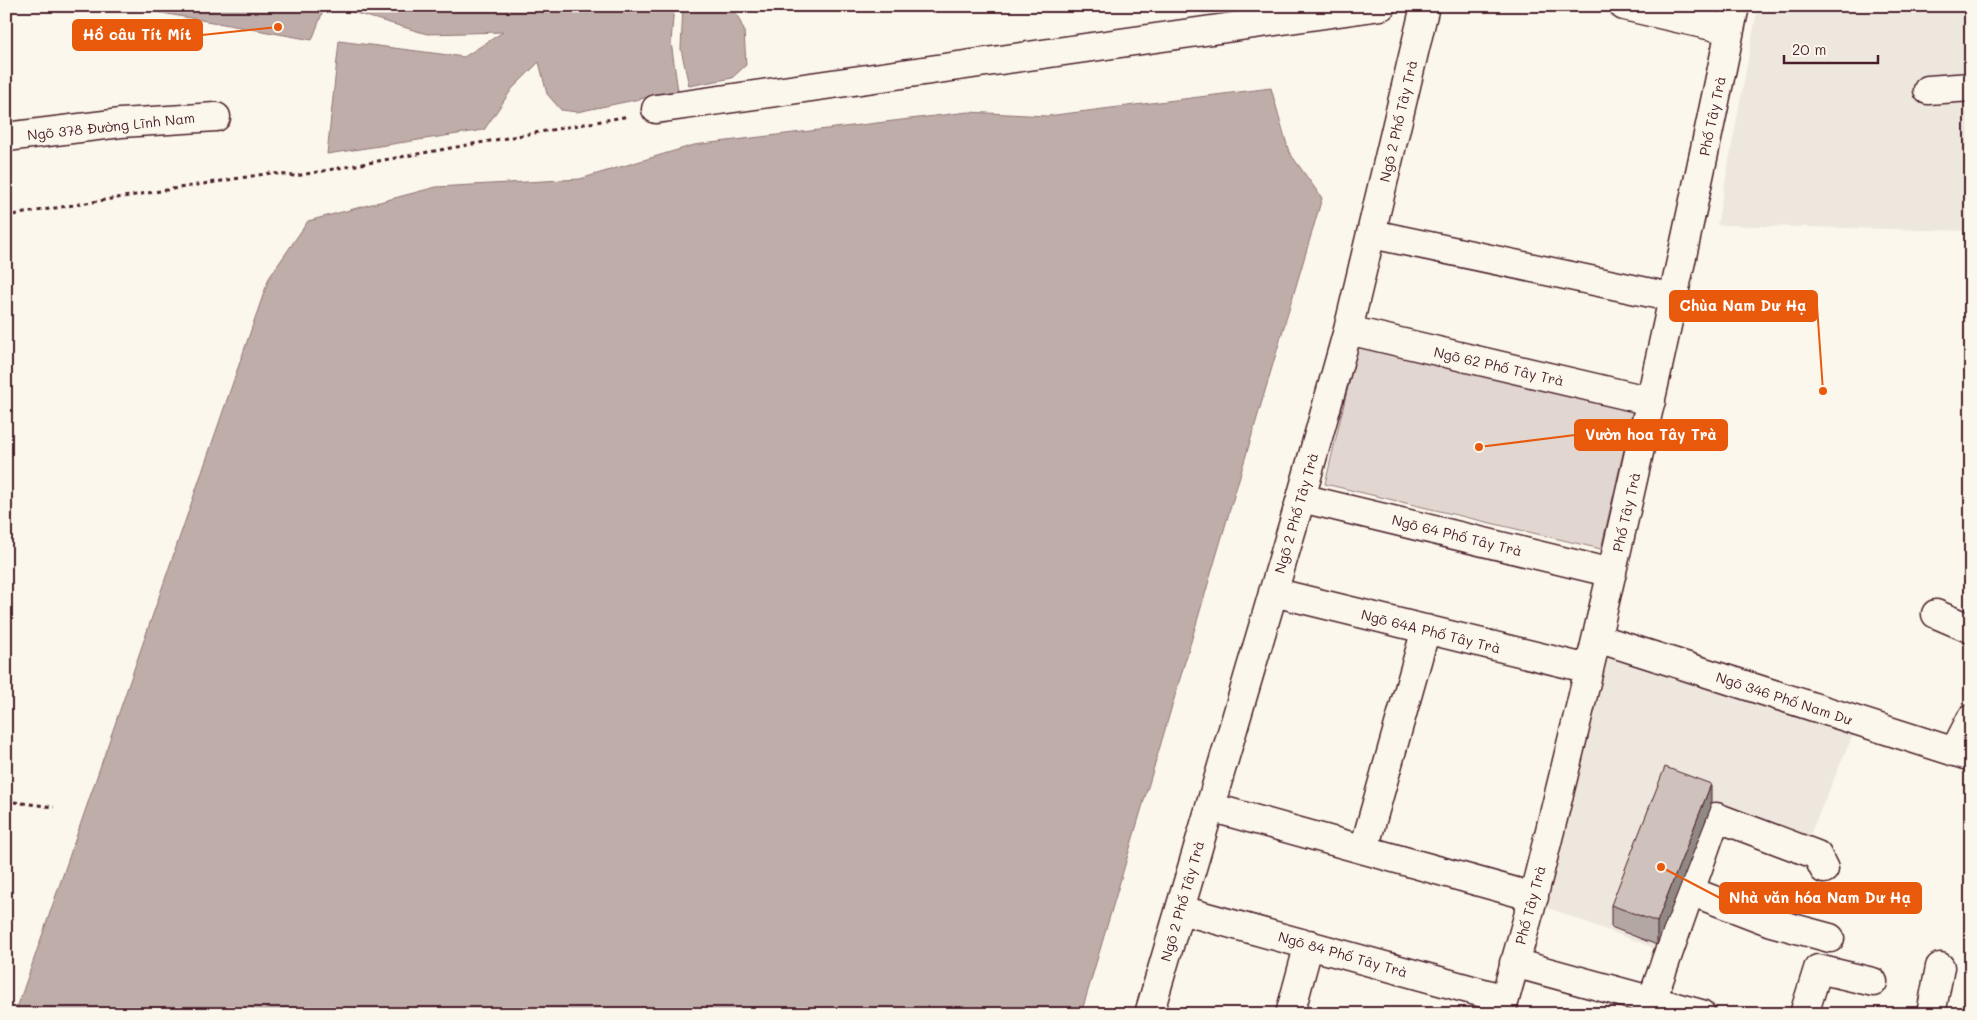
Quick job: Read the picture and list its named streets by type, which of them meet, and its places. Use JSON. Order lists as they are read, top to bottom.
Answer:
{
  "streets": {
    "street": [
      "Phố Tây Trà",
      "Ngõ 2 Phố Tây Trà",
      "Ngõ 378 Đường Lĩnh Nam",
      "Ngõ 62 Phố Tây Trà",
      "Ngõ 64 Phố Tây Trà",
      "Ngõ 64A Phố Tây Trà",
      "Ngõ 346 Phố Nam Dư",
      "Ngõ 84 Phố Tây Trà"
    ]
  },
  "crossings": [
    ["Phố Tây Trà", "Ngõ 62 Phố Tây Trà"],
    ["Phố Tây Trà", "Ngõ 64 Phố Tây Trà"],
    ["Phố Tây Trà", "Ngõ 64A Phố Tây Trà"],
    ["Phố Tây Trà", "Ngõ 346 Phố Nam Dư"],
    ["Phố Tây Trà", "Ngõ 84 Phố Tây Trà"],
    ["Ngõ 2 Phố Tây Trà", "Ngõ 62 Phố Tây Trà"],
    ["Ngõ 2 Phố Tây Trà", "Ngõ 64 Phố Tây Trà"],
    ["Ngõ 2 Phố Tây Trà", "Ngõ 64A Phố Tây Trà"],
    ["Ngõ 2 Phố Tây Trà", "Ngõ 84 Phố Tây Trà"]
  ],
  "places": [
    "Hồ câu Tít Mít",
    "Chùa Nam Dư Hạ",
    "Vườn hoa Tây Trà",
    "Nhà văn hóa Nam Dư Hạ"
  ],
  "scale_bar": "20 m"
}
